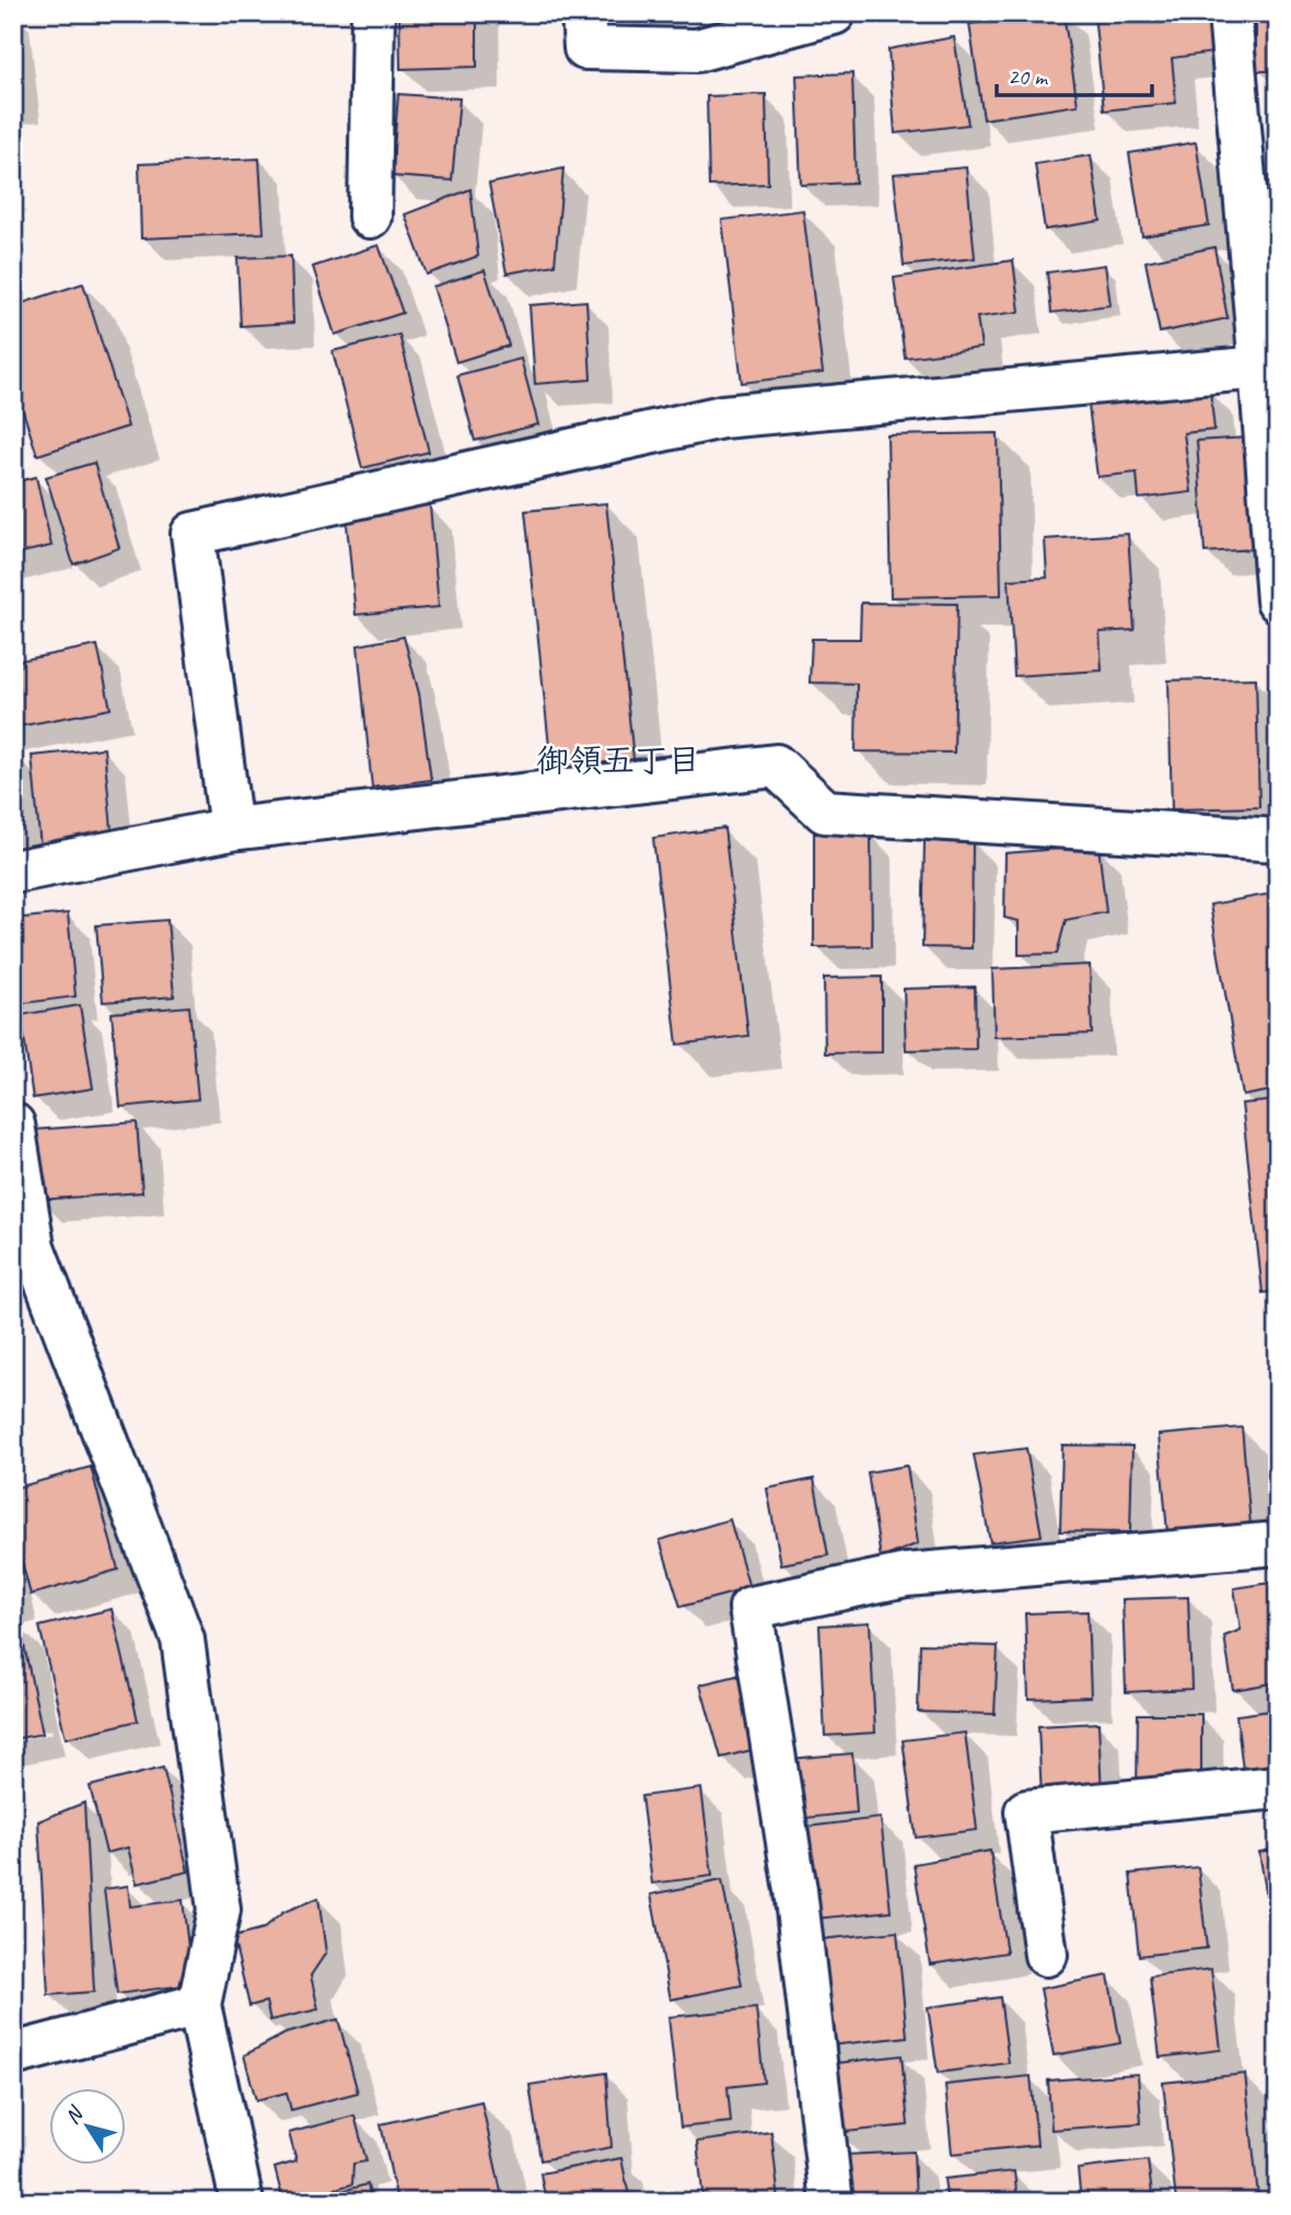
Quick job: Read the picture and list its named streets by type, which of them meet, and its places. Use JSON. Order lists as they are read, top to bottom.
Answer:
{
  "districts": ["御領五丁目"],
  "scale_bar": "20 m",
  "north": "top left"
}
